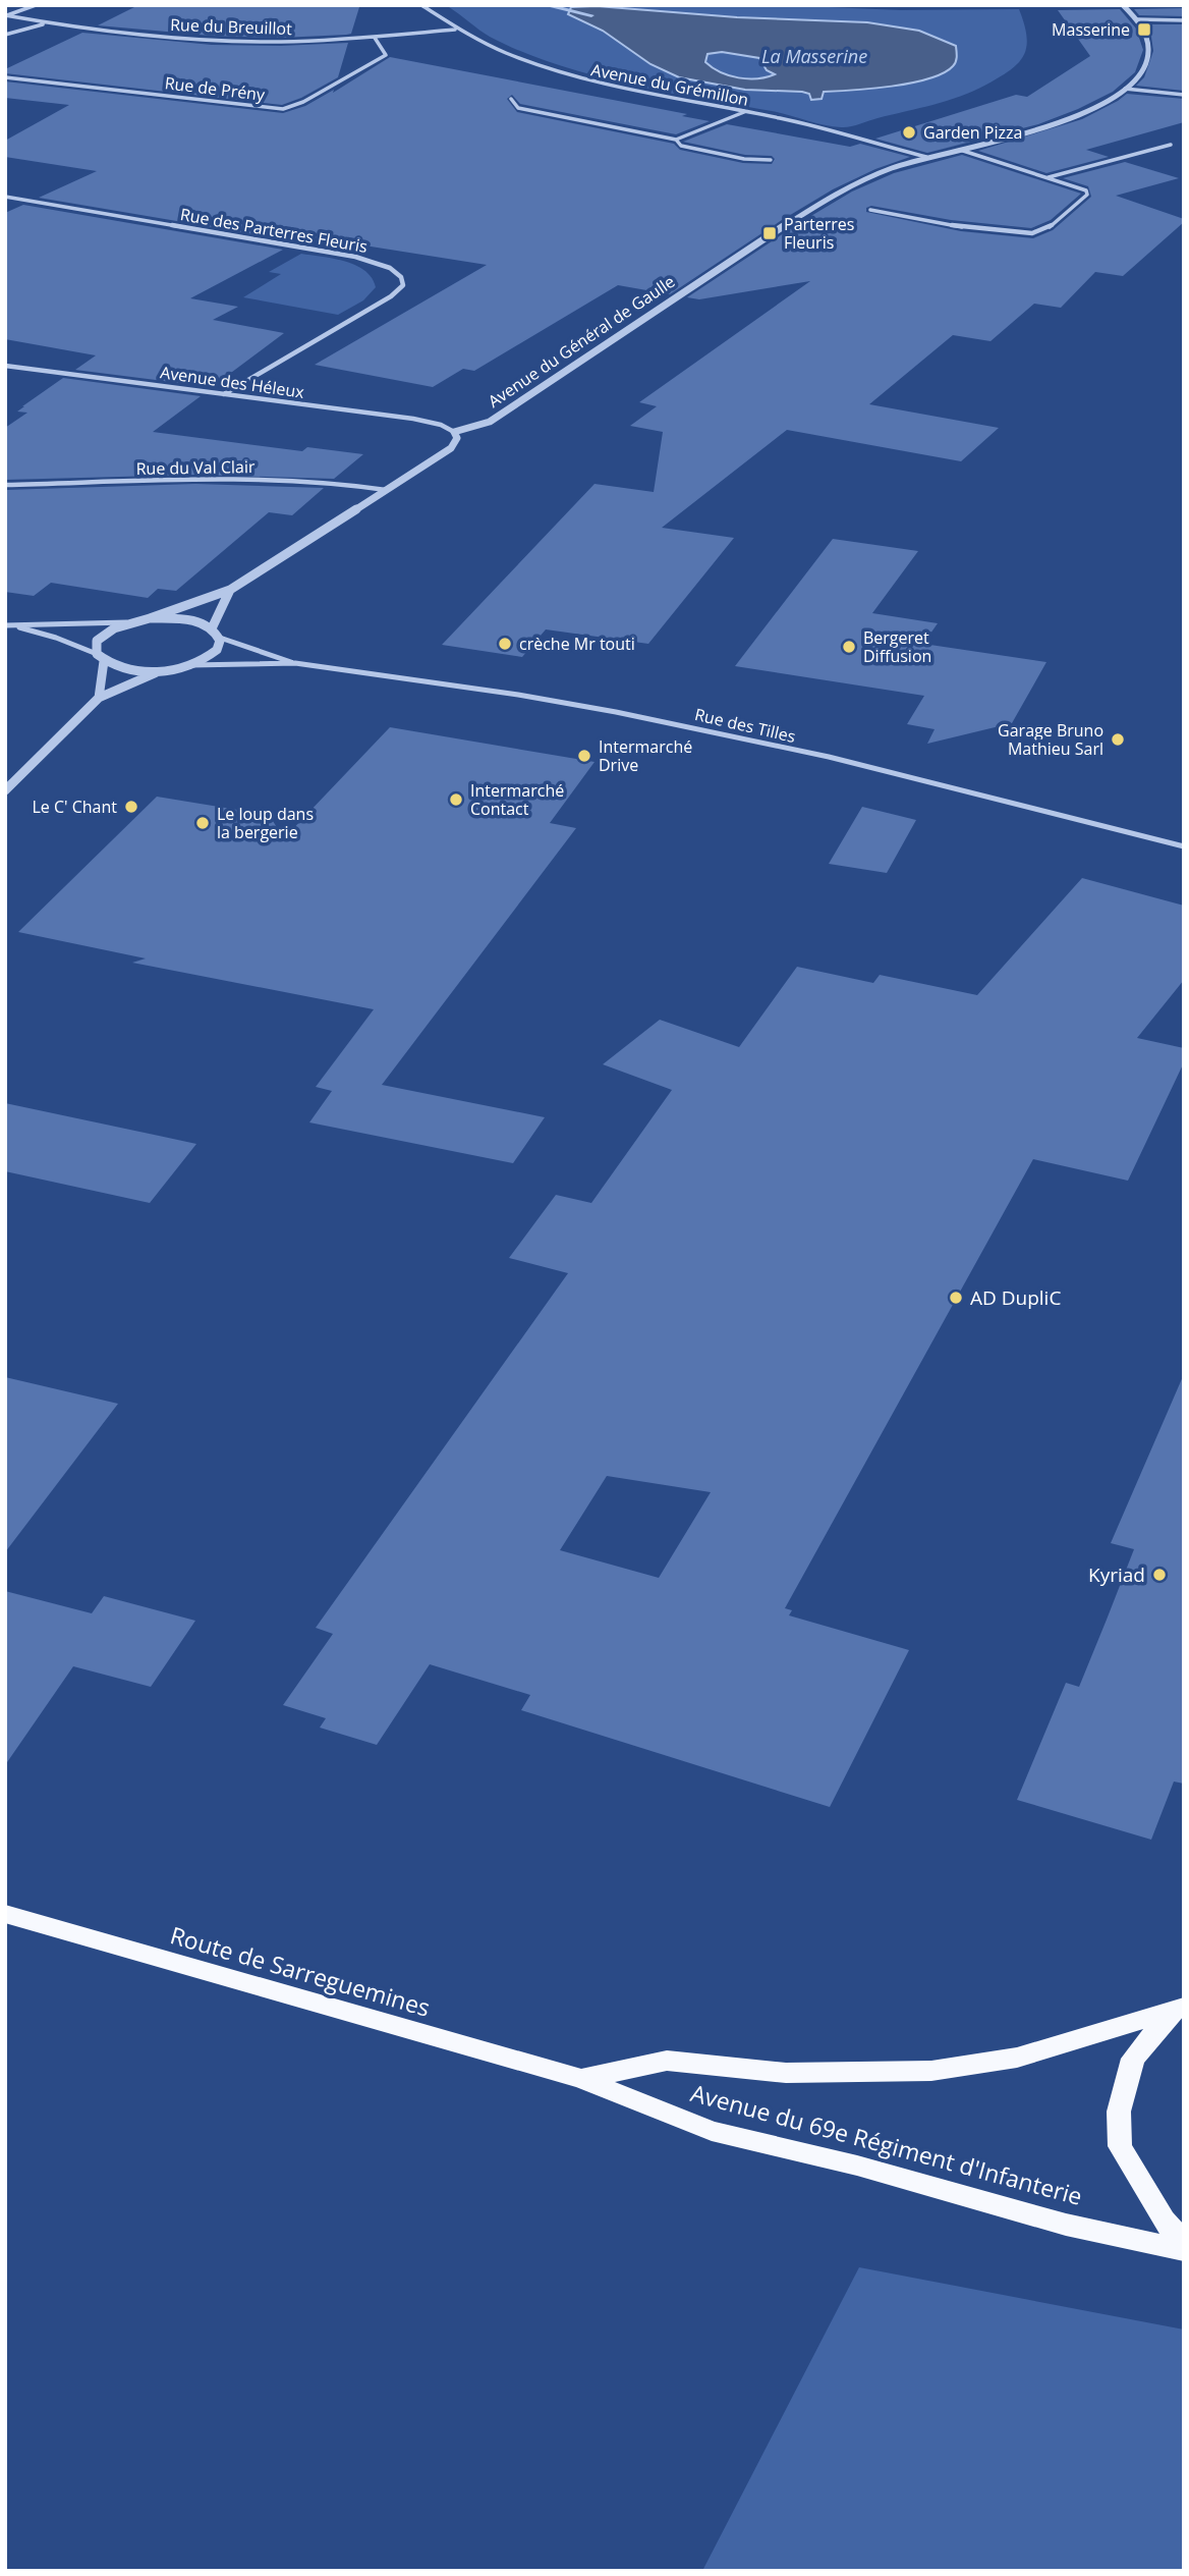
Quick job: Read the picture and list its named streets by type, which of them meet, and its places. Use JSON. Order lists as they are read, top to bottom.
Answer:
{
  "streets": {
    "main road": ["Route de Sarreguemines", "Avenue du 69e Régiment d'Infanterie"],
    "street": [
      "Rue du Breuillot",
      "Avenue du Grémillon",
      "Rue de Prény",
      "Rue des Parterres Fleuris",
      "Avenue du Général de Gaulle",
      "Avenue des Héleux",
      "Rue du Val Clair",
      "Rue des Tilles"
    ]
  },
  "crossings": [
    ["Rue du Breuillot", "Avenue du Grémillon"],
    ["Rue du Breuillot", "Rue de Prény"],
    ["Avenue du Grémillon", "Avenue du Général de Gaulle"],
    ["Rue des Parterres Fleuris", "Avenue des Héleux"],
    ["Avenue du Général de Gaulle", "Avenue des Héleux"],
    ["Route de Sarreguemines", "Avenue du 69e Régiment d'Infanterie"]
  ],
  "water": ["La Masserine"],
  "places": {
    "transit": ["Masserine", "Parterres Fleuris"],
    "other": [
      "Garden Pizza",
      "crèche Mr touti",
      "Bergeret Diffusion",
      "Garage Bruno Mathieu Sarl",
      "Intermarché Drive",
      "Intermarché Contact",
      "Le C' Chant",
      "Le loup dans la bergerie",
      "AD DupliC",
      "Kyriad"
    ]
  }
}
